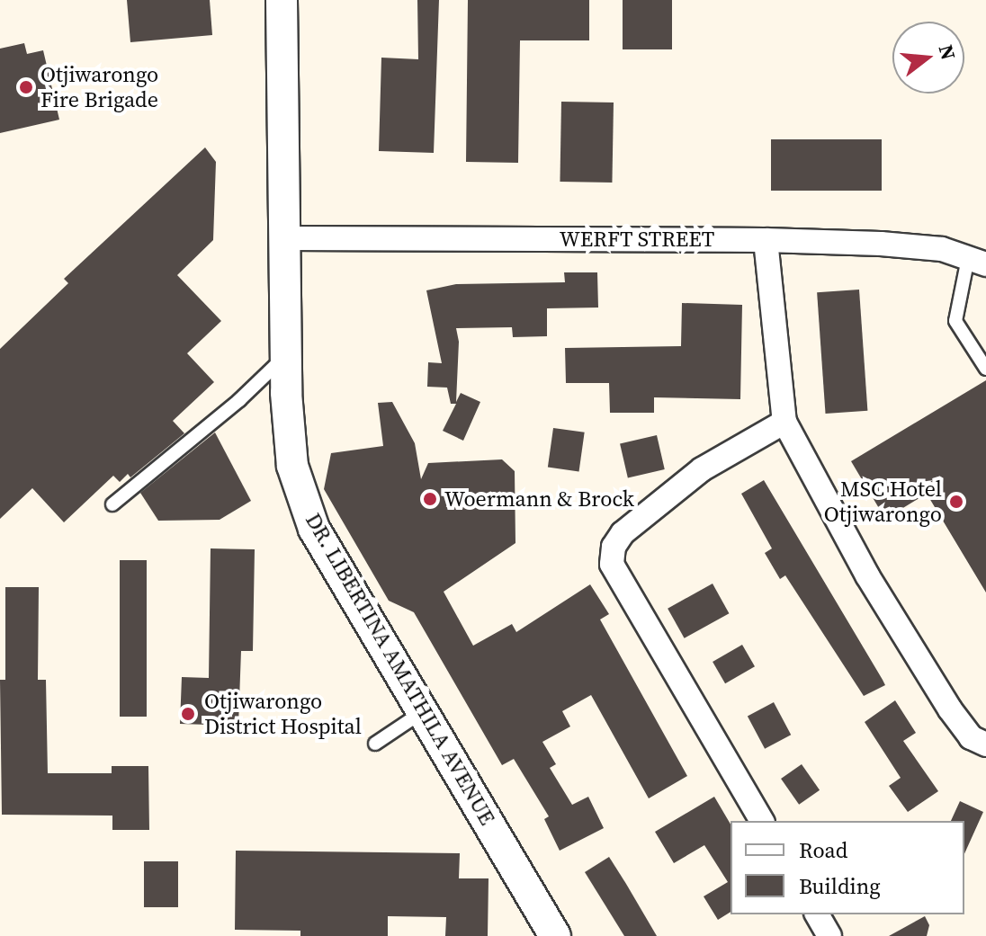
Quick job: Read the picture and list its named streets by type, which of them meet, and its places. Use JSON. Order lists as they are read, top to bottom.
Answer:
{
  "streets": {
    "street": ["WERFT STREET", "DR. LIBERTINA AMATHILA AVENUE"]
  },
  "crossings": [
    ["WERFT STREET", "DR. LIBERTINA AMATHILA AVENUE"]
  ],
  "places": [
    "Otjiwarongo Fire Brigade",
    "Woermann & Brock",
    "MSC Hotel Otjiwarongo",
    "Otjiwarongo District Hospital"
  ],
  "legend": ["Road", "Building"],
  "north": "right"
}
